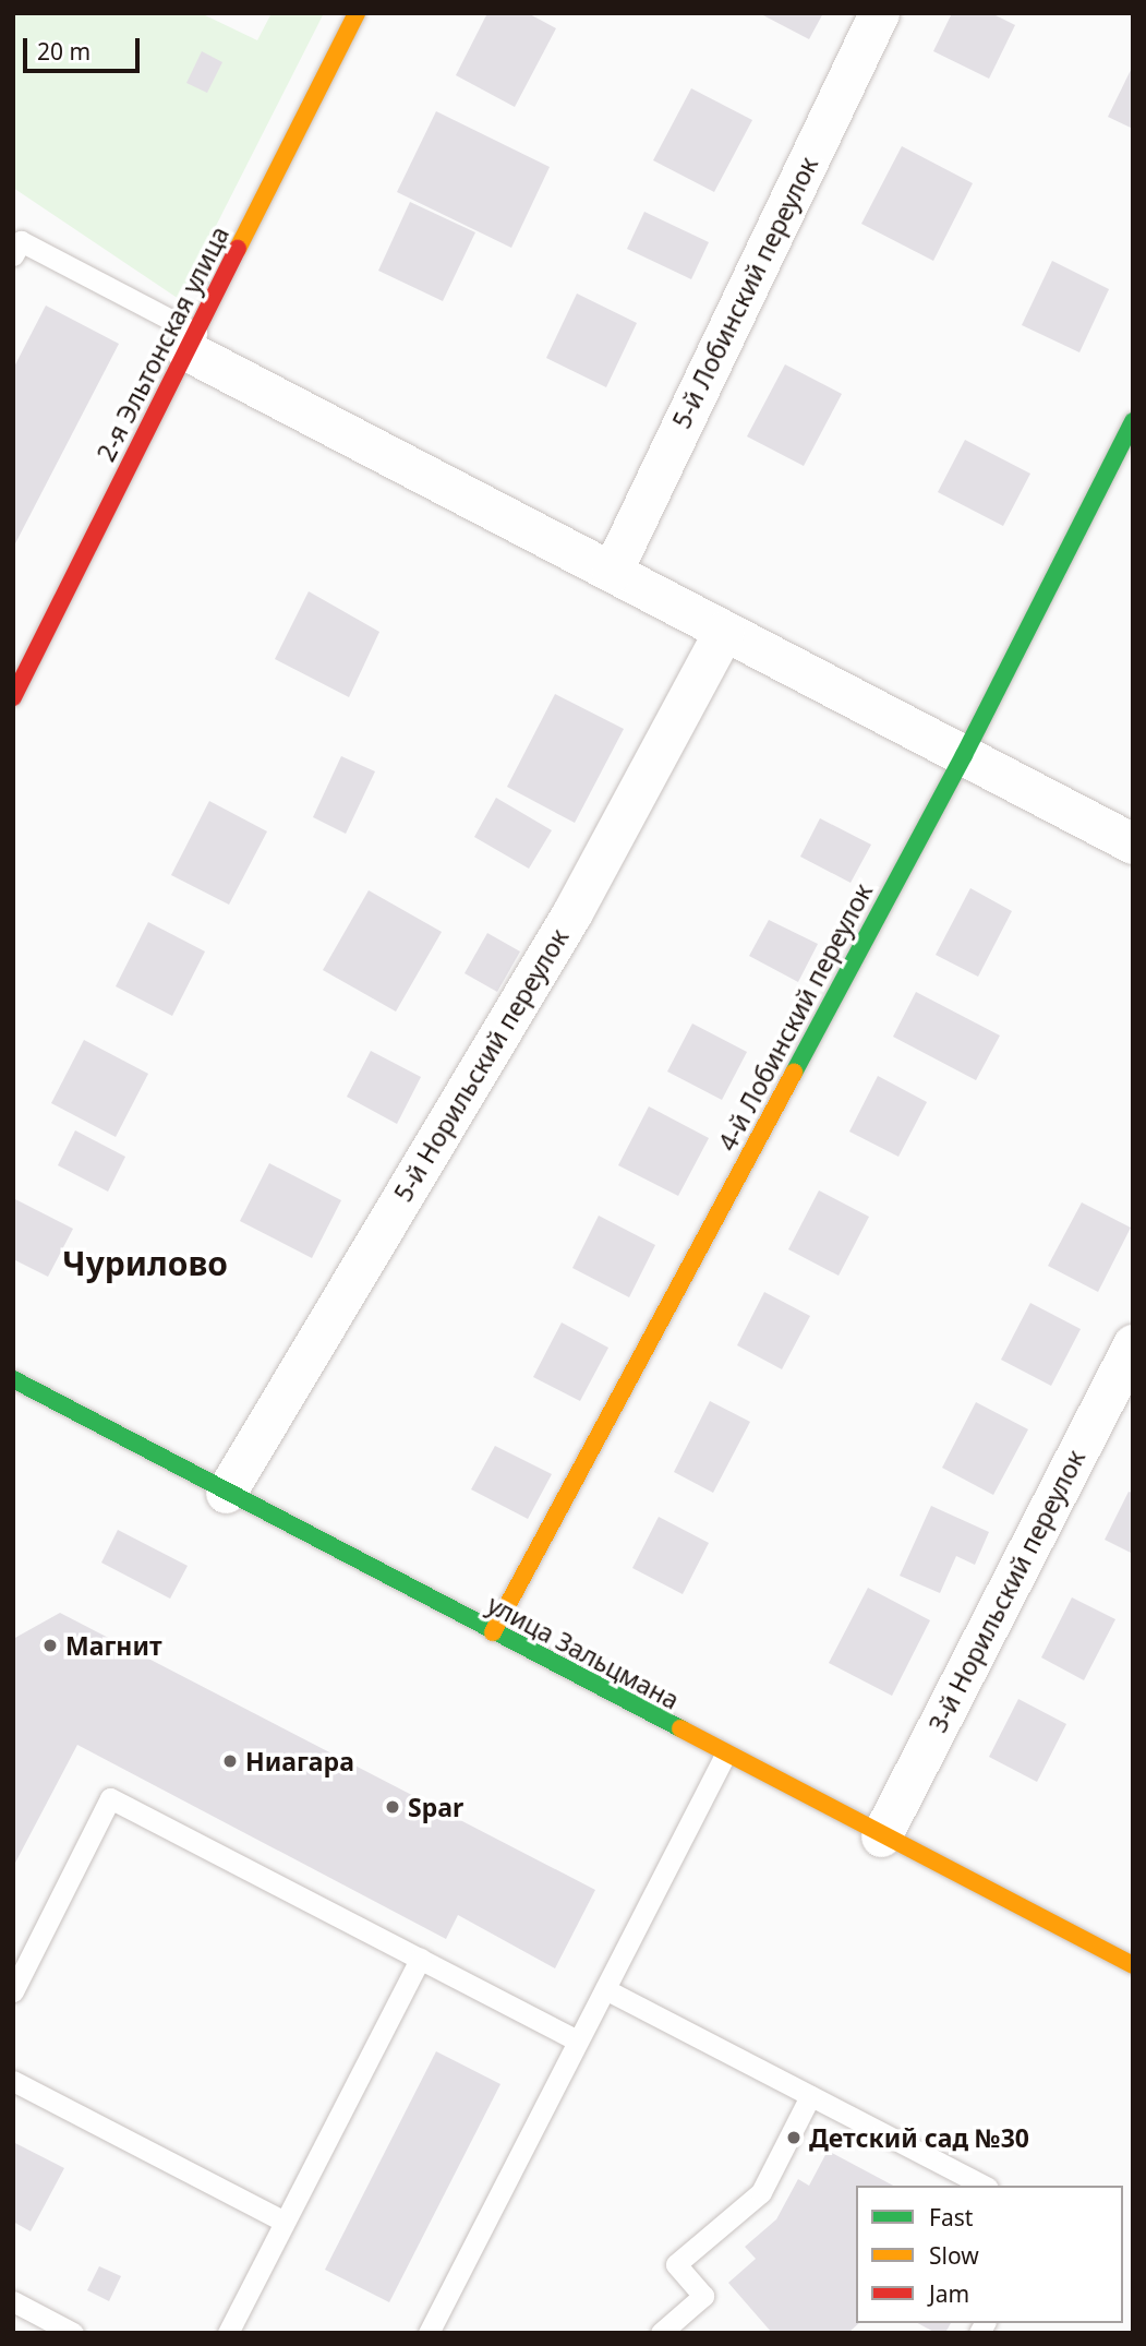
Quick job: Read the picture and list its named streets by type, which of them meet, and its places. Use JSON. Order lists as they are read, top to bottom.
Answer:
{
  "streets": {
    "street": [
      "5-й Лобинский переулок",
      "2-я Эльтонская улица",
      "4-й Лобинский переулок",
      "5-й Норильский переулок",
      "3-й Норильский переулок",
      "улица Зальцмана"
    ]
  },
  "crossings": [
    ["4-й Лобинский переулок", "улица Зальцмана"],
    ["5-й Норильский переулок", "улица Зальцмана"],
    ["3-й Норильский переулок", "улица Зальцмана"]
  ],
  "districts": ["Чурилово"],
  "places": [
    "Магнит",
    "Ниагара",
    "Spar",
    "Детский сад №30"
  ],
  "legend": ["Fast", "Slow", "Jam"],
  "scale_bar": "20 m"
}
